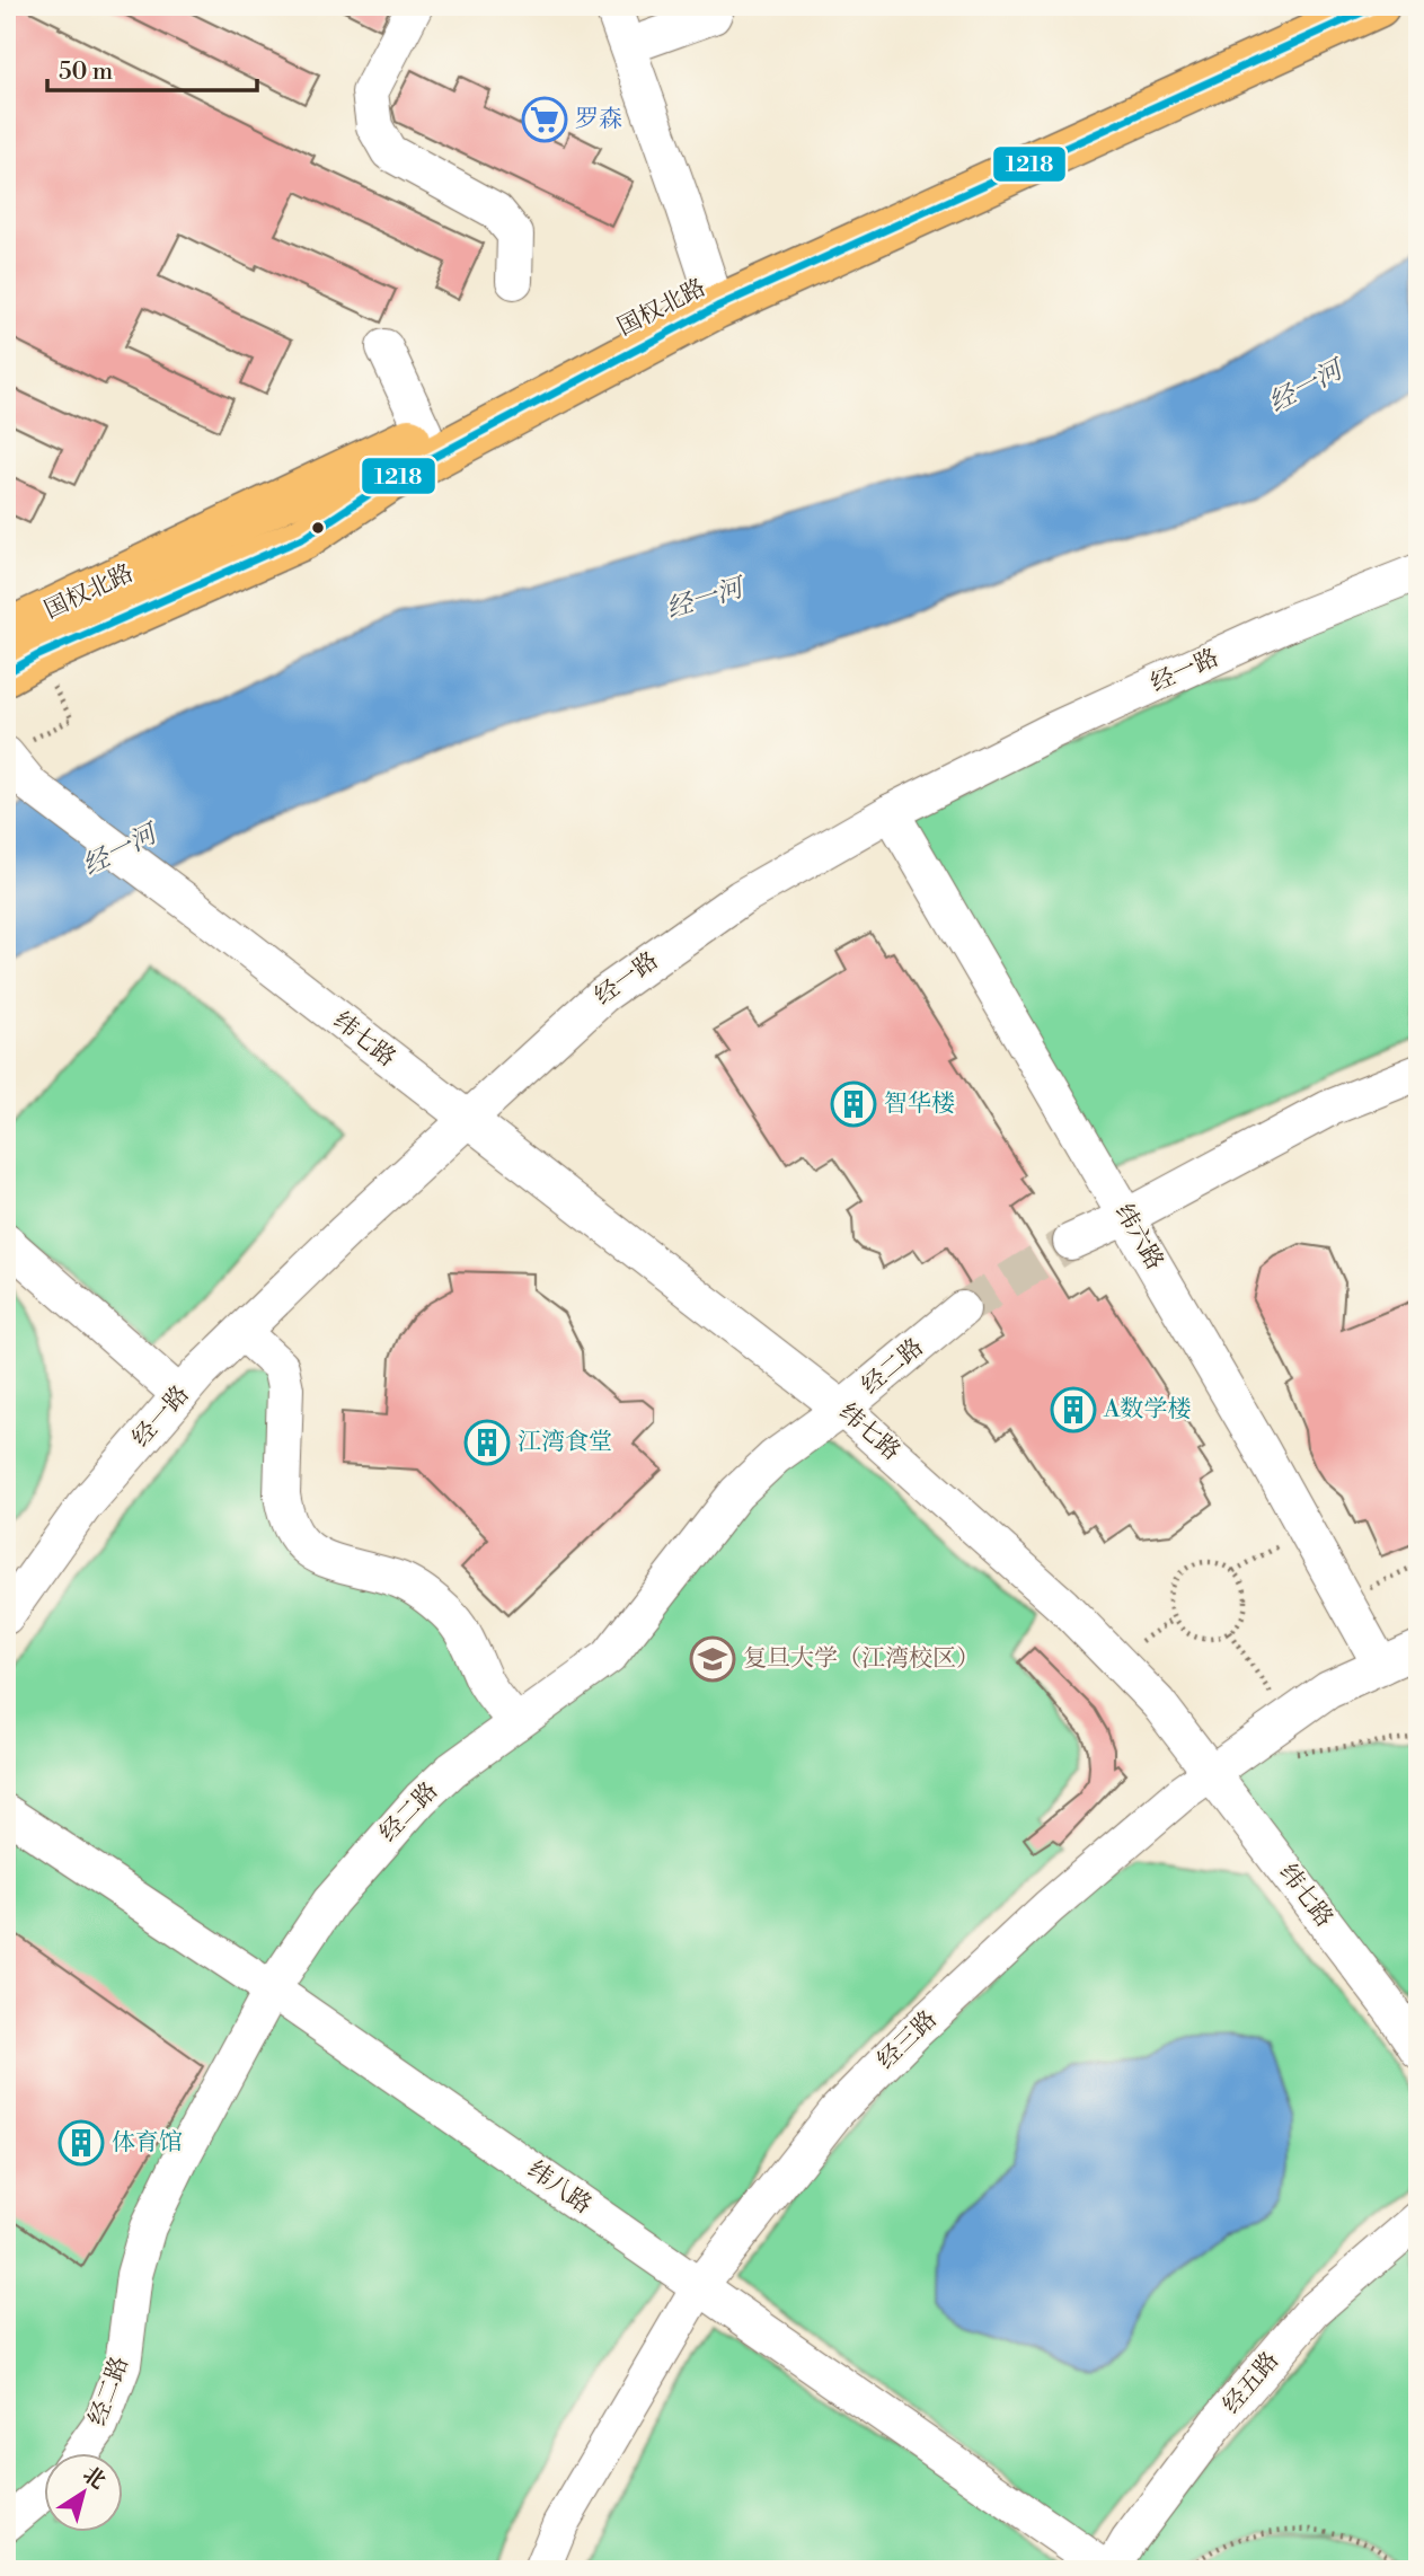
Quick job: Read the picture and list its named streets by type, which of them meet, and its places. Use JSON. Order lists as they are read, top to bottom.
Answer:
{
  "streets": {
    "main road": ["国权北路"],
    "street": [
      "经一路",
      "纬七路",
      "纬六路",
      "经二路",
      "经三路",
      "纬八路",
      "经五路"
    ]
  },
  "crossings": [
    ["经一路", "纬七路"],
    ["经一路", "纬六路"],
    ["纬七路", "经二路"],
    ["纬七路", "经三路"],
    ["纬六路", "经三路"],
    ["经二路", "纬八路"],
    ["经三路", "纬八路"],
    ["纬八路", "经五路"]
  ],
  "water": ["经一河"],
  "places": {
    "supermarket": ["罗森"],
    "building": [
      "智华楼",
      "A数学楼",
      "江湾食堂",
      "体育馆"
    ],
    "school or university": ["复旦大学（江湾校区）"]
  },
  "lines": ["transit line 1218"],
  "scale_bar": "50 m",
  "north": "top right"
}
